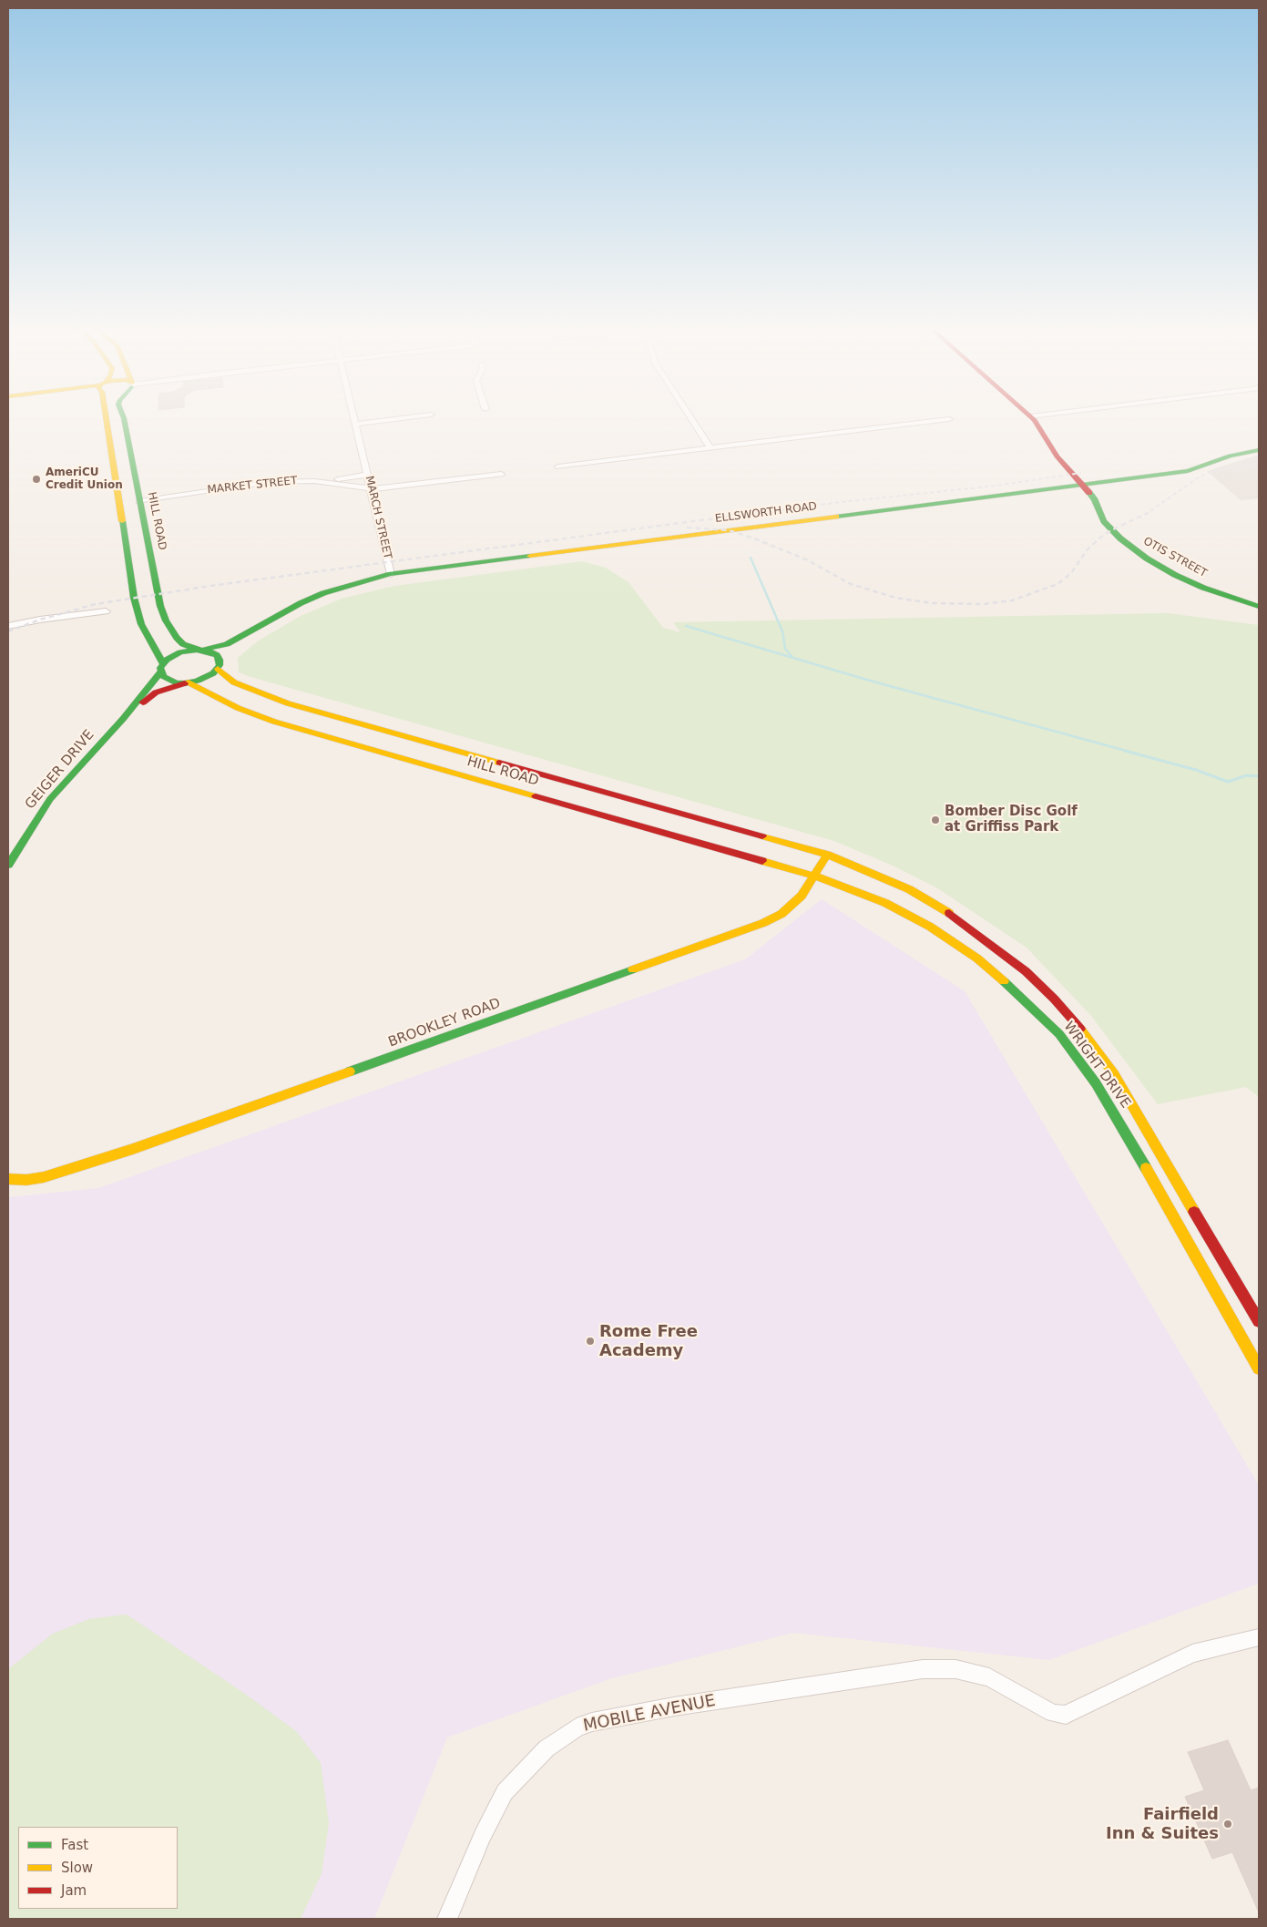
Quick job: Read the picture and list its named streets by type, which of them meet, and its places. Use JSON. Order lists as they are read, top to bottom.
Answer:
{
  "streets": {
    "main road": [
      "ELLSWORTH ROAD",
      "HILL ROAD",
      "OTIS STREET",
      "GEIGER DRIVE",
      "BROOKLEY ROAD",
      "WRIGHT DRIVE"
    ],
    "street": ["MARKET STREET", "MARCH STREET", "MOBILE AVENUE"]
  },
  "crossings": [
    ["MARKET STREET", "MARCH STREET"],
    ["MARKET STREET", "HILL ROAD"],
    ["ELLSWORTH ROAD", "MARCH STREET"],
    ["ELLSWORTH ROAD", "HILL ROAD"],
    ["ELLSWORTH ROAD", "OTIS STREET"],
    ["ELLSWORTH ROAD", "GEIGER DRIVE"],
    ["HILL ROAD", "GEIGER DRIVE"],
    ["HILL ROAD", "BROOKLEY ROAD"],
    ["HILL ROAD", "WRIGHT DRIVE"],
    ["BROOKLEY ROAD", "WRIGHT DRIVE"]
  ],
  "places": [
    "AmeriCU Credit Union",
    "Bomber Disc Golf at Griffiss Park",
    "Rome Free Academy",
    "Fairfield Inn & Suites"
  ],
  "legend": ["Fast", "Slow", "Jam"]
}
